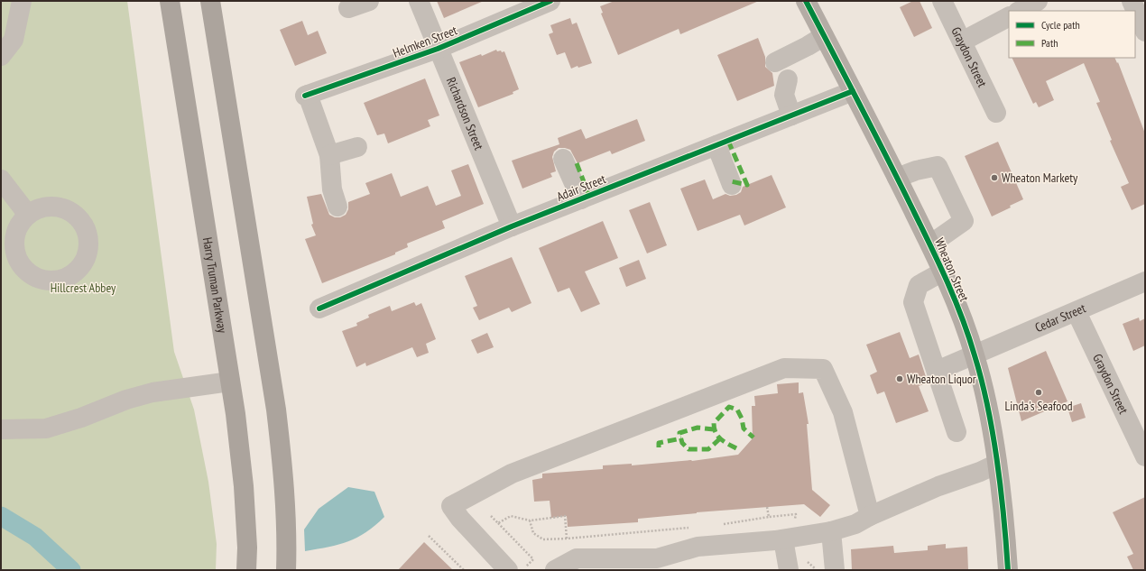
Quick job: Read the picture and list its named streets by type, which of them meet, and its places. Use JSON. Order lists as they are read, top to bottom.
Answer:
{
  "streets": {
    "highway": ["Harry Truman Parkway"],
    "main road": ["Wheaton Street"],
    "street": [
      "Helmken Street",
      "Graydon Street",
      "Richardson Street",
      "Adair Street",
      "Cedar Street"
    ]
  },
  "crossings": [
    ["Helmken Street", "Richardson Street"],
    ["Graydon Street", "Cedar Street"],
    ["Richardson Street", "Adair Street"],
    ["Adair Street", "Wheaton Street"],
    ["Wheaton Street", "Cedar Street"]
  ],
  "parks": ["Hillcrest Abbey"],
  "places": ["Wheaton Markety", "Wheaton Liquor", "Linda's Seafood"],
  "legend": ["Cycle path", "Path"]
}
